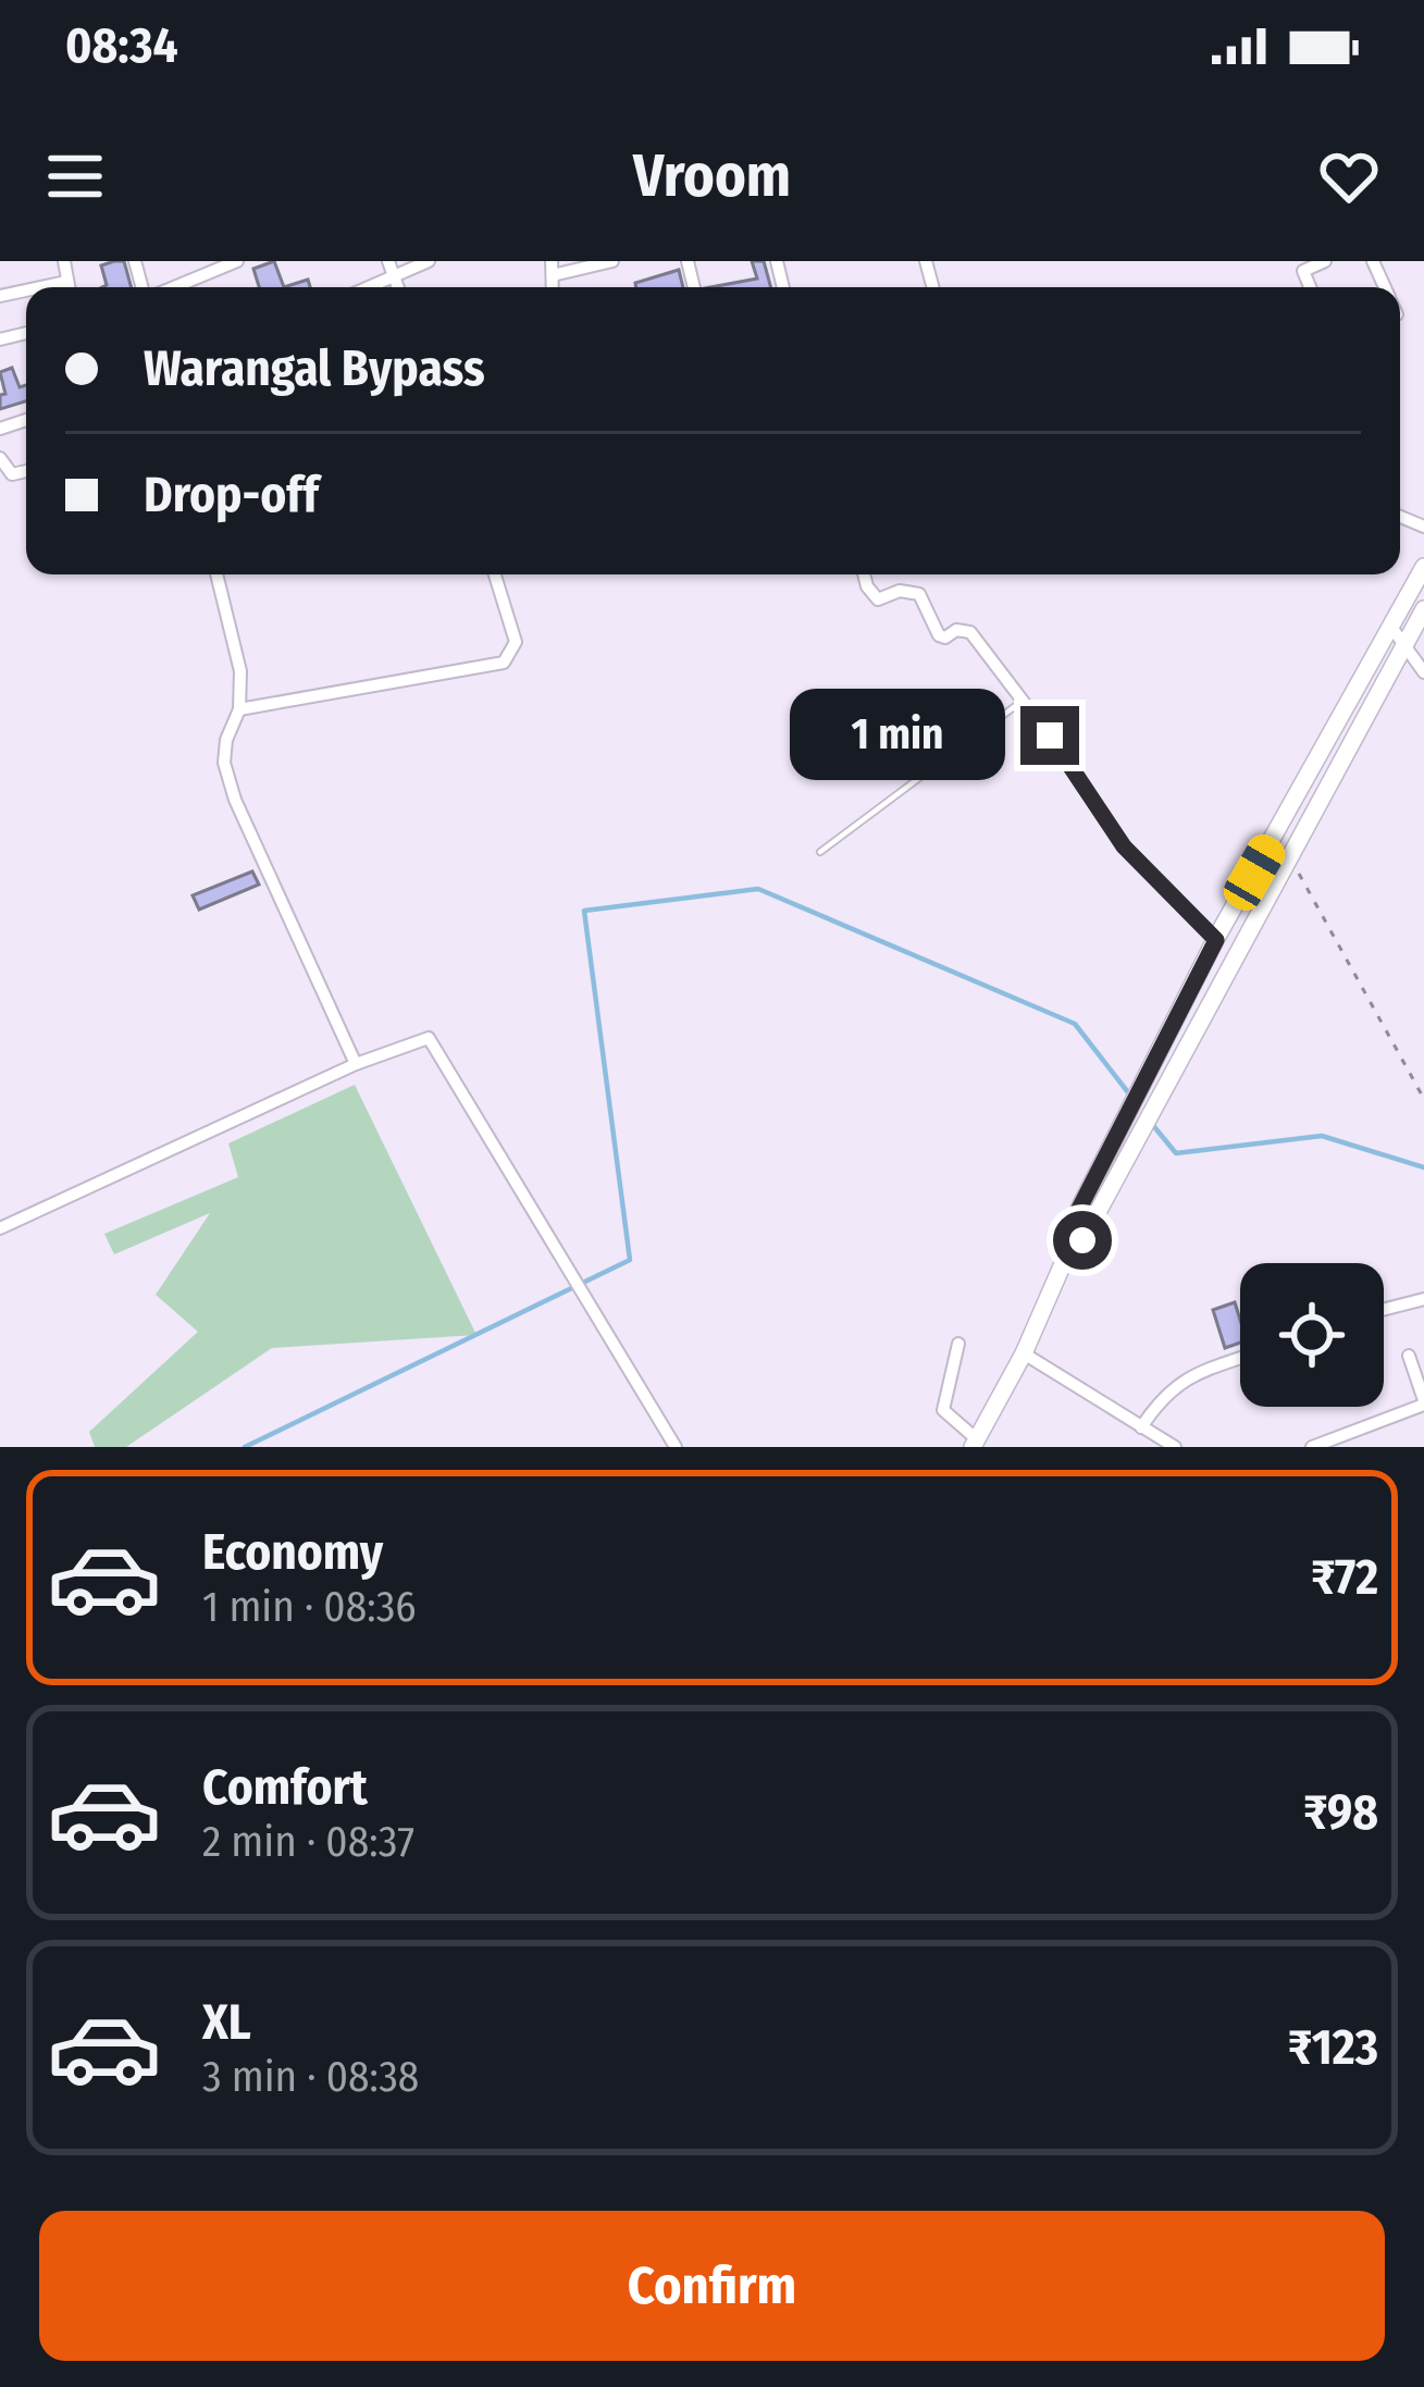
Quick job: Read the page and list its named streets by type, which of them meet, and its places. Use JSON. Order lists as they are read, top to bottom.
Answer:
{
  "page": {
    "status": "08:34",
    "header": "Vroom",
    "banner": ["Warangal Bypass", "Drop-off"],
    "bubble": "1 min",
    "list": [
      {
        "name": "Economy",
        "note": "1 min · 08:36",
        "value": "₹72"
      },
      {
        "name": "Comfort",
        "note": "2 min · 08:37",
        "value": "₹98"
      },
      {
        "name": "XL",
        "note": "3 min · 08:38",
        "value": "₹123"
      }
    ],
    "buttons": "Confirm"
  }
}
